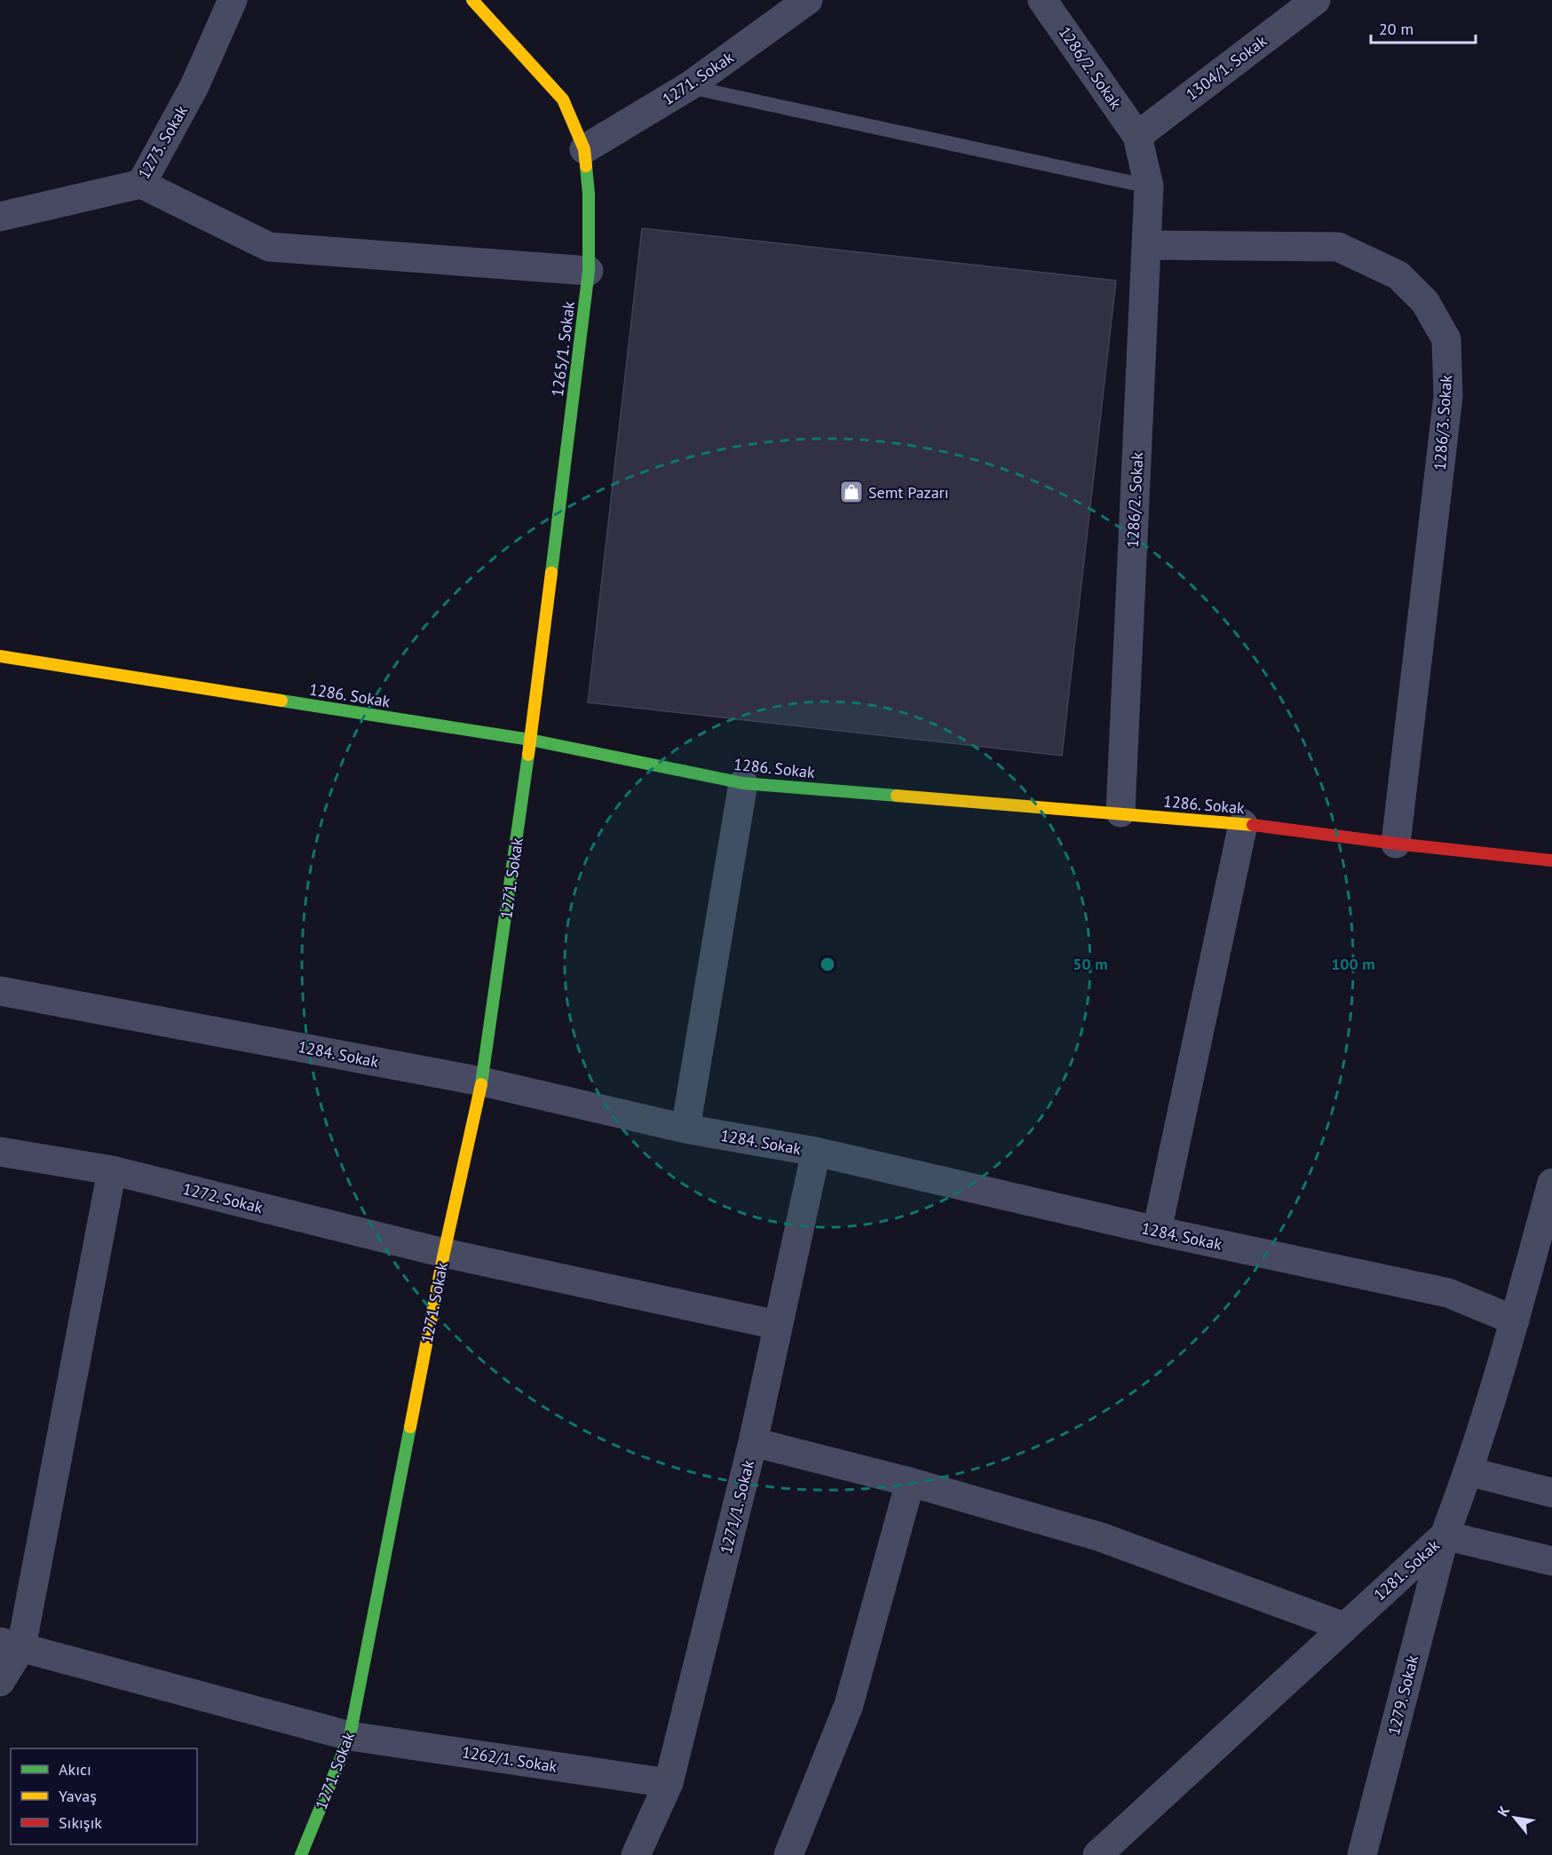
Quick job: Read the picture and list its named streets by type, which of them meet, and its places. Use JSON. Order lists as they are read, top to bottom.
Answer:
{
  "streets": {
    "street": [
      "1286/2. Sokak",
      "1304/1. Sokak",
      "1271. Sokak",
      "1273. Sokak",
      "1265/1. Sokak",
      "1286/3. Sokak",
      "1286. Sokak",
      "1284. Sokak",
      "1272. Sokak",
      "1271/1. Sokak",
      "1281. Sokak",
      "1279. Sokak",
      "1262/1. Sokak"
    ]
  },
  "crossings": [
    ["1286/2. Sokak", "1304/1. Sokak"],
    ["1286/2. Sokak", "1286/3. Sokak"],
    ["1286/2. Sokak", "1286. Sokak"],
    ["1271. Sokak", "1265/1. Sokak"],
    ["1271. Sokak", "1286. Sokak"],
    ["1271. Sokak", "1284. Sokak"],
    ["1271. Sokak", "1272. Sokak"],
    ["1271. Sokak", "1262/1. Sokak"],
    ["1265/1. Sokak", "1286. Sokak"],
    ["1286/3. Sokak", "1286. Sokak"],
    ["1284. Sokak", "1271/1. Sokak"],
    ["1284. Sokak", "1281. Sokak"],
    ["1272. Sokak", "1271/1. Sokak"],
    ["1271/1. Sokak", "1262/1. Sokak"],
    ["1281. Sokak", "1279. Sokak"]
  ],
  "places": {
    "shop": ["Semt Pazarı"]
  },
  "legend": ["Akıcı", "Yavaş", "Sıkışık"],
  "scale_bar": "20 m",
  "north": "top left",
  "rings": ["50 m", "100 m"]
}
